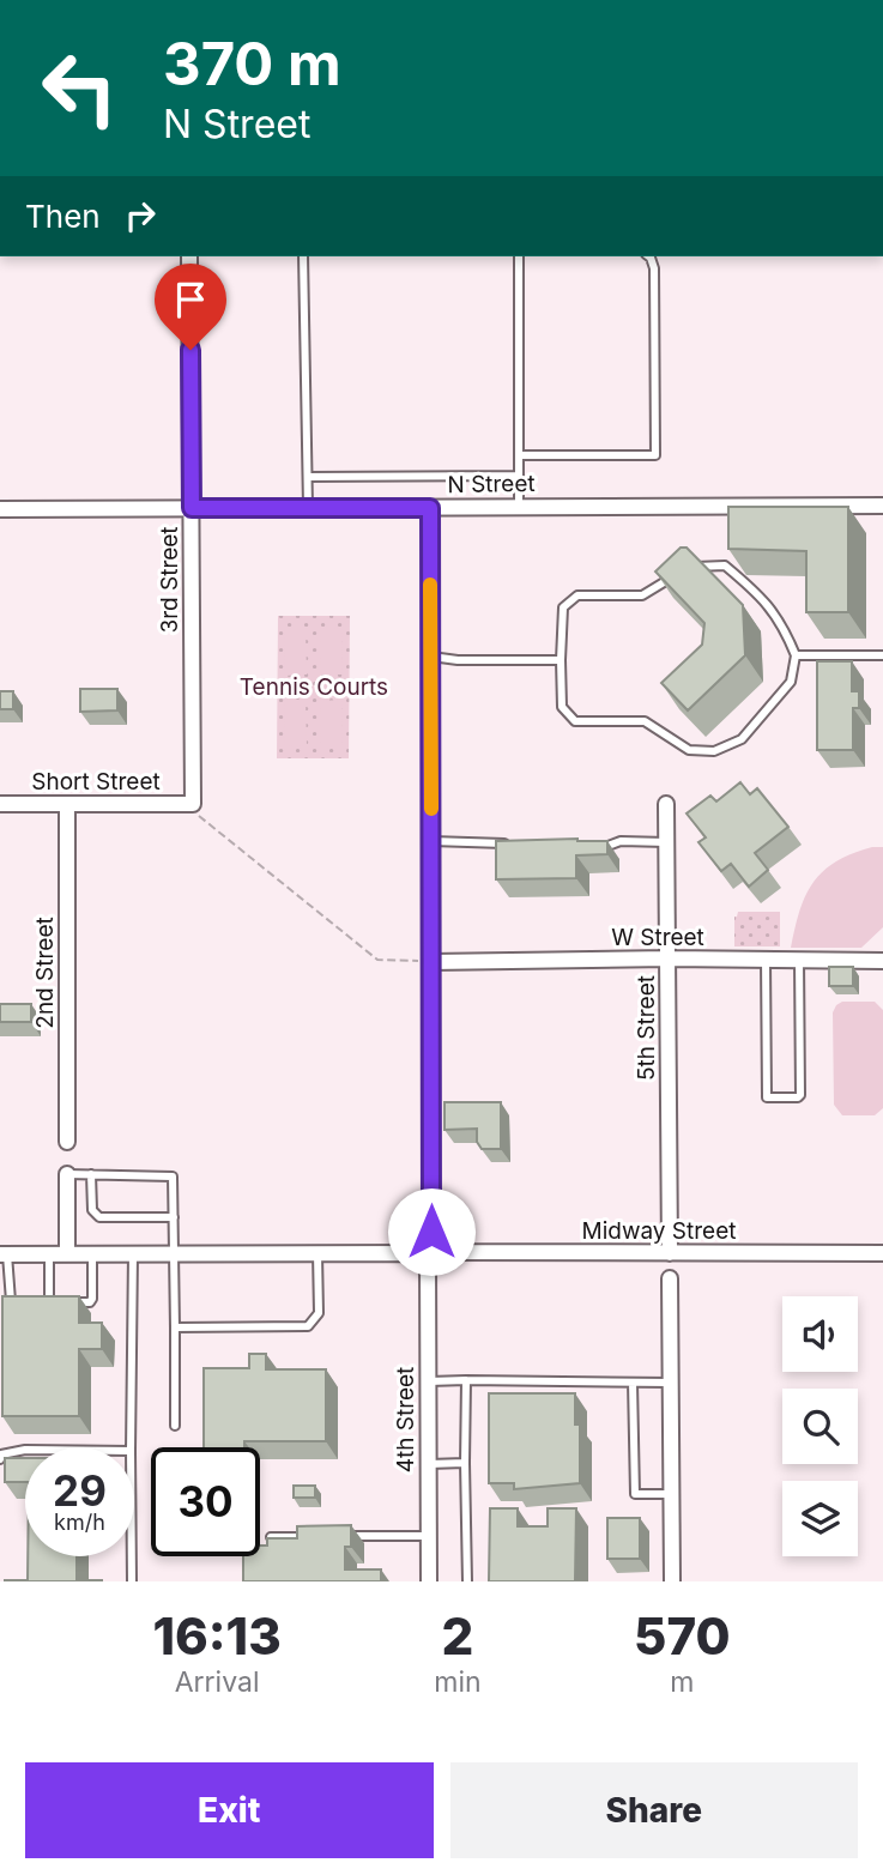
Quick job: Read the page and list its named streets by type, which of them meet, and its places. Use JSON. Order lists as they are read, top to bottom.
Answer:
{
  "streets": {
    "street": [
      "N Street",
      "3rd Street",
      "Short Street",
      "W Street",
      "2nd Street",
      "5th Street",
      "Midway Street",
      "4th Street"
    ]
  },
  "crossings": [
    ["N Street", "3rd Street"],
    ["N Street", "4th Street"],
    ["3rd Street", "Short Street"],
    ["Short Street", "2nd Street"],
    ["W Street", "5th Street"],
    ["W Street", "4th Street"],
    ["5th Street", "Midway Street"],
    ["Midway Street", "4th Street"]
  ],
  "parks": ["Tennis Courts"],
  "page": {
    "turn": ["370 m", "N Street"],
    "then": "Then",
    "speed": "29 km/h",
    "limit": "30",
    "eta": [
      "16:13",
      "Arrival",
      "2",
      "min",
      "570",
      "m"
    ],
    "buttons": ["Exit", "Share"]
  }
}
